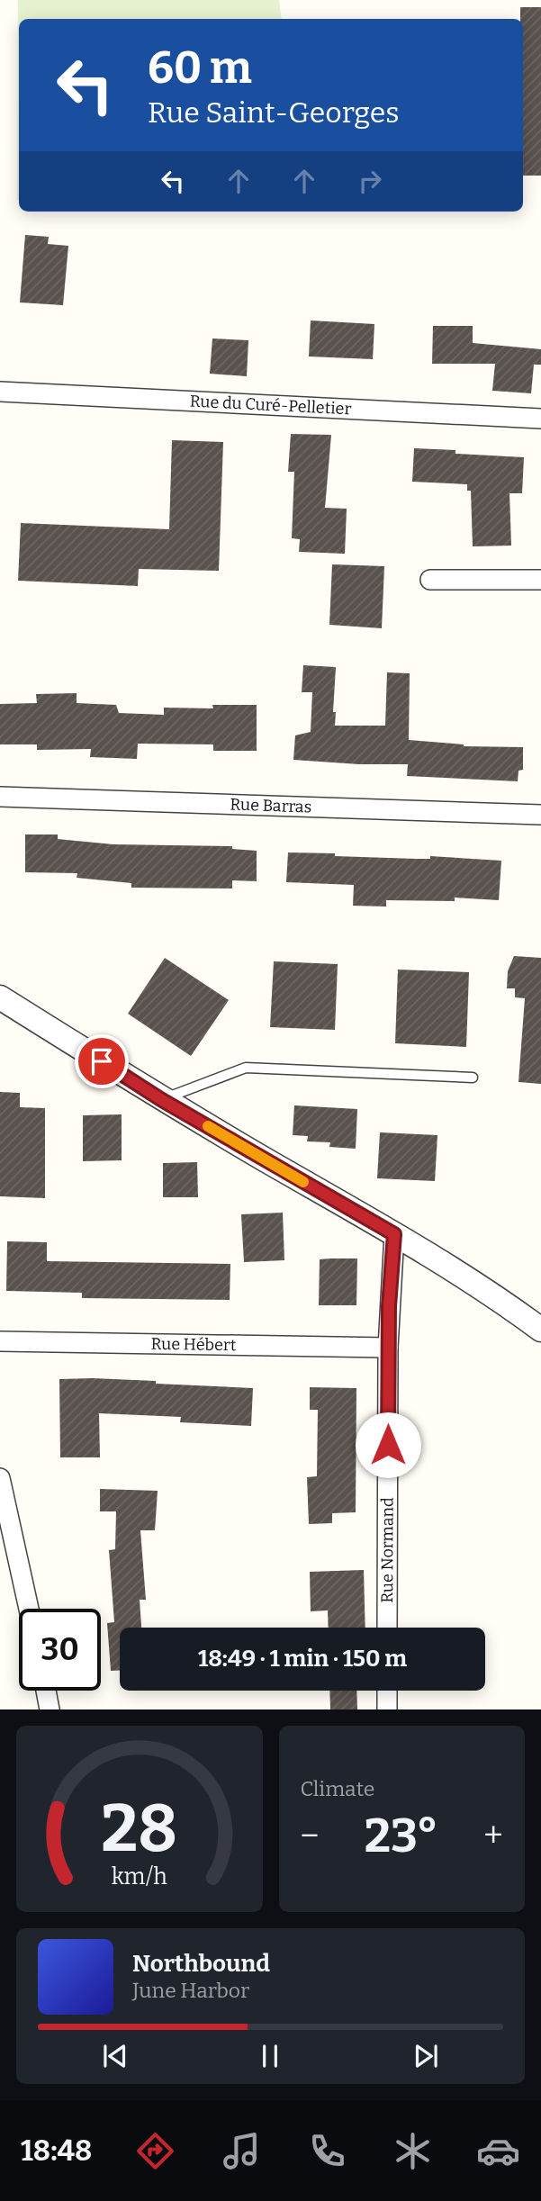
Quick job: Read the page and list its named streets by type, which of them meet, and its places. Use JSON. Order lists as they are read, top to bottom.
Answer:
{
  "streets": {
    "street": [
      "Rue du Curé-Pelletier",
      "Rue Barras",
      "Rue Hébert",
      "Rue Normand"
    ]
  },
  "crossings": [
    ["Rue Hébert", "Rue Normand"]
  ],
  "page": {
    "turn": ["60 m", "Rue Saint-Georges"],
    "limit": "30",
    "trip": "18:49 · 1 min · 150 m",
    "tile": "Climate",
    "heat": ["−", "23°", "+"],
    "song": ["Northbound", "June Harbor"],
    "tabs": "18:48",
    "gauge": ["28", "km/h"]
  }
}
